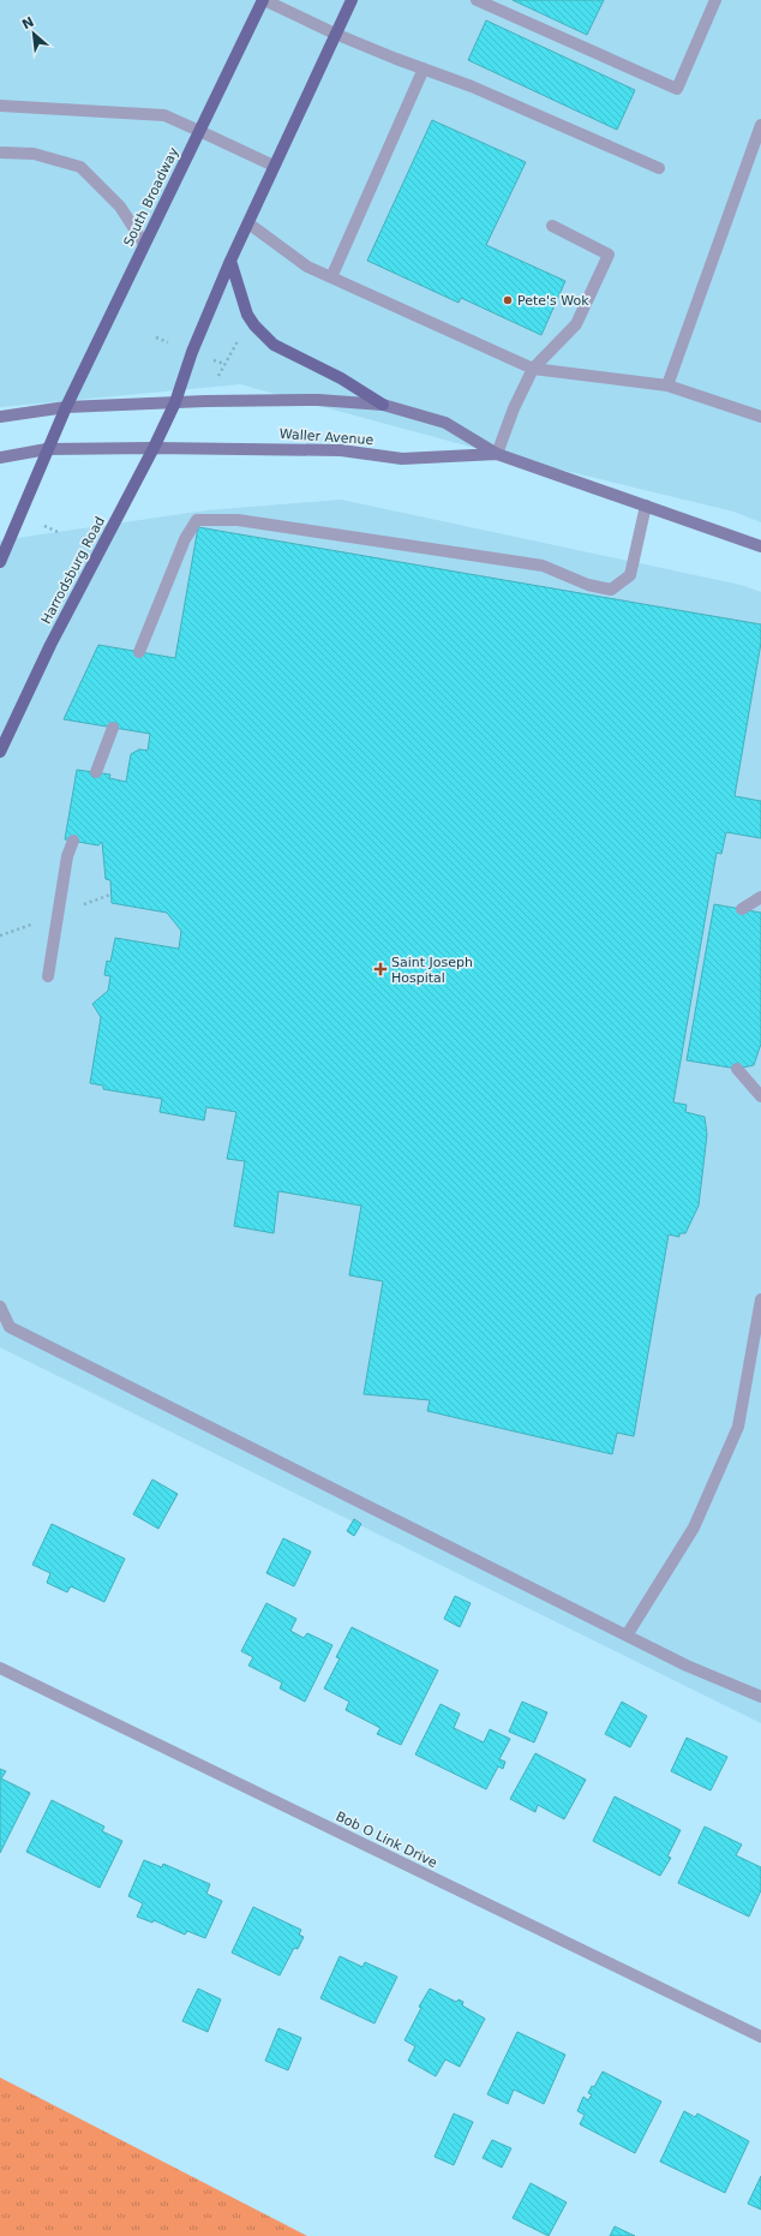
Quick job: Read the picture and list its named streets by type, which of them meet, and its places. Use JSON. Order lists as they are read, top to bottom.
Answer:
{
  "streets": {
    "main road": ["South Broadway", "Waller Avenue", "Harrodsburg Road"],
    "street": ["Bob O Link Drive"]
  },
  "crossings": [
    ["South Broadway", "Waller Avenue"],
    ["Waller Avenue", "Harrodsburg Road"]
  ],
  "places": {
    "other": ["Pete's Wok"],
    "health": ["Saint Joseph Hospital"]
  },
  "north": "top left"
}
